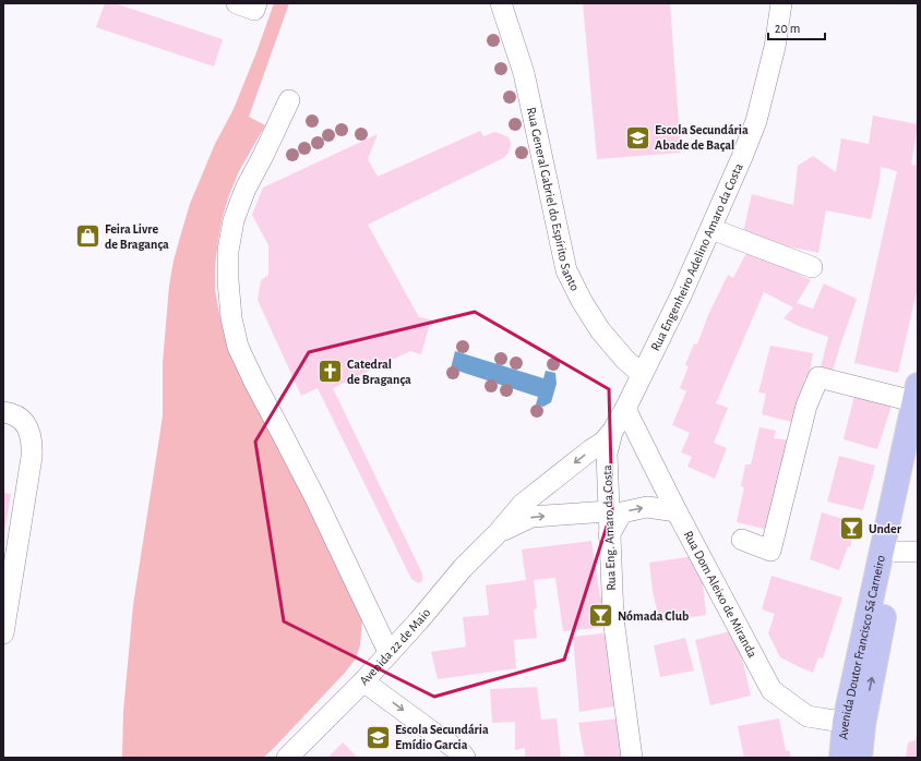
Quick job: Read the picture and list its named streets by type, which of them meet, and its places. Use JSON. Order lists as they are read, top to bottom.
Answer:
{
  "streets": {
    "main road": ["Avenida Doutor Francisco Sá Carneiro"],
    "street": [
      "Rua General Gabriel do Espírito Santo",
      "Rua Engenheiro Adelino Amaro da Costa",
      "Rua Eng. Amaro da Costa",
      "Rua Dom Aleixo de Miranda",
      "Avenida 22 de Maio"
    ]
  },
  "crossings": [
    ["Rua General Gabriel do Espírito Santo", "Rua Engenheiro Adelino Amaro da Costa"],
    ["Rua Engenheiro Adelino Amaro da Costa", "Rua Eng. Amaro da Costa"],
    ["Rua Engenheiro Adelino Amaro da Costa", "Rua Dom Aleixo de Miranda"],
    ["Rua Dom Aleixo de Miranda", "Avenida Doutor Francisco Sá Carneiro"]
  ],
  "places": {
    "school or university": ["Escola Secundária Abade de Baçal", "Escola Secundária Emídio Garcia"],
    "shop": ["Feira Livre de Bragança"],
    "church": ["Catedral de Bragança"],
    "bar": ["Under", "Nómada Club"]
  },
  "scale_bar": "20 m"
}
